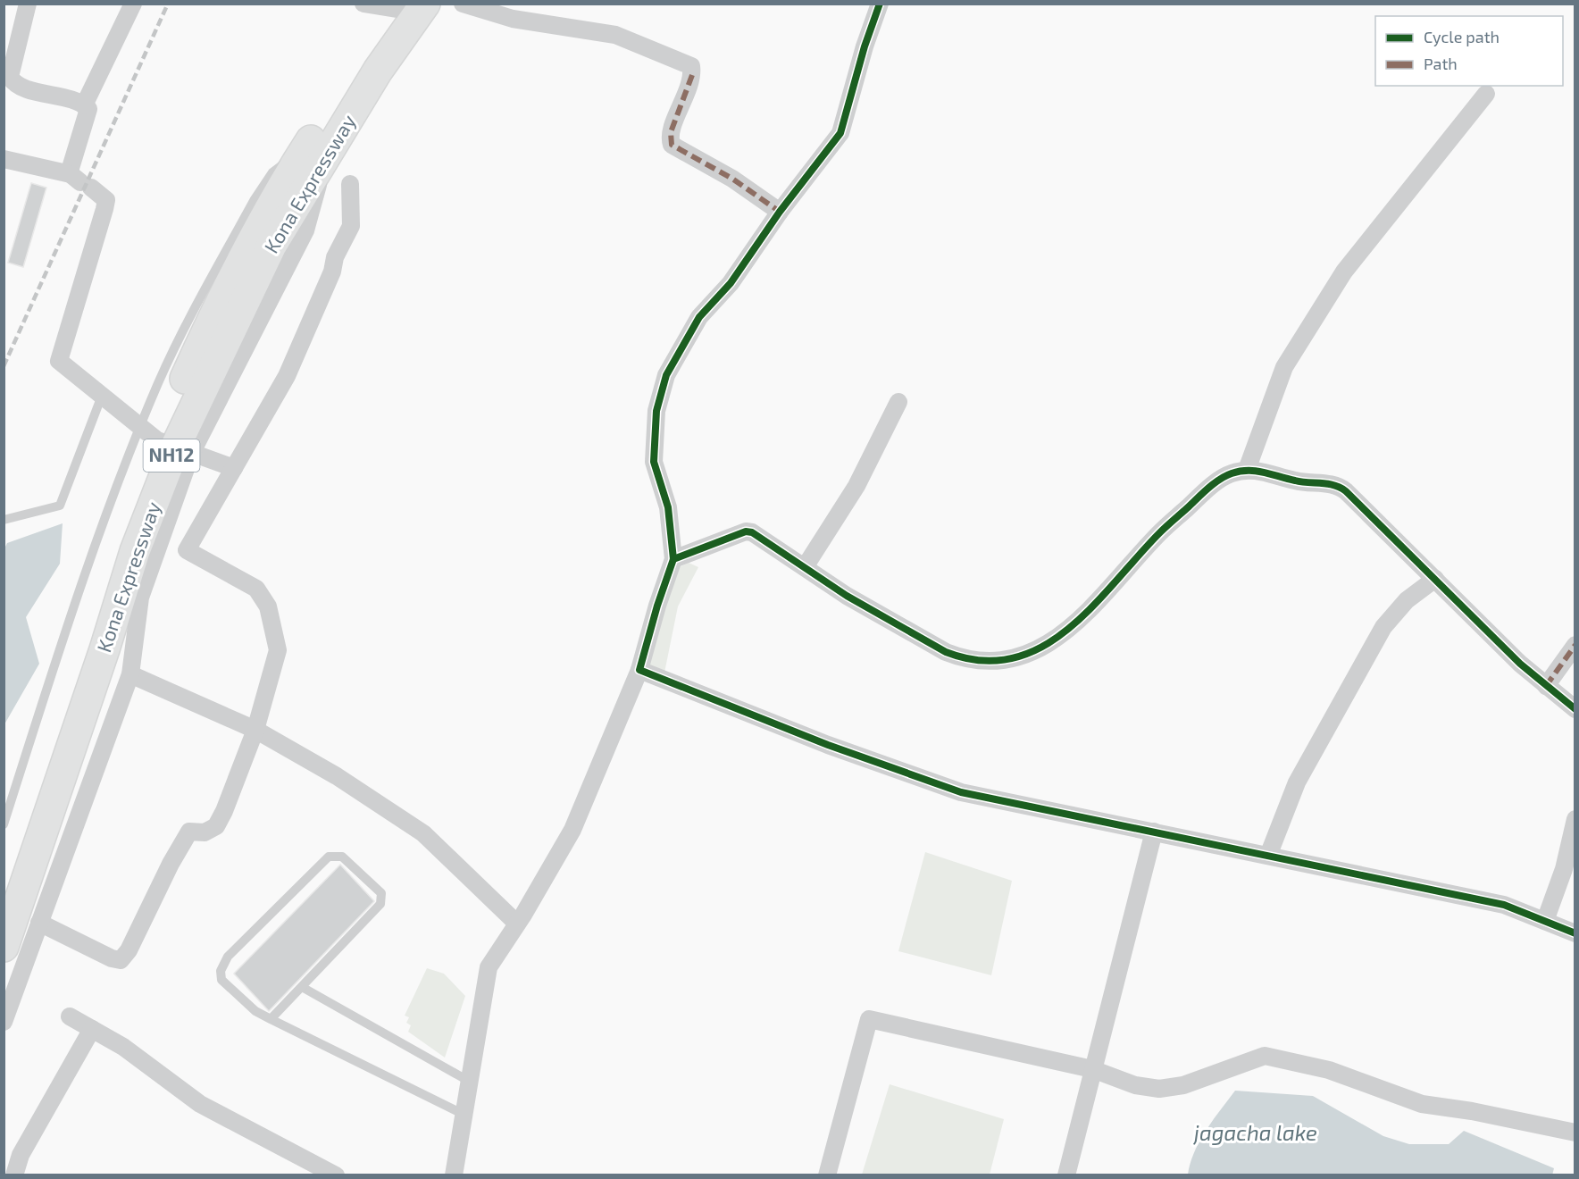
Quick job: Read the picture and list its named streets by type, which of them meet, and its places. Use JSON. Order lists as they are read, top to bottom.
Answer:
{
  "streets": {
    "highway": ["Kona Expressway", "NH12"]
  },
  "water": ["jagacha lake"],
  "legend": ["Cycle path", "Path"]
}
